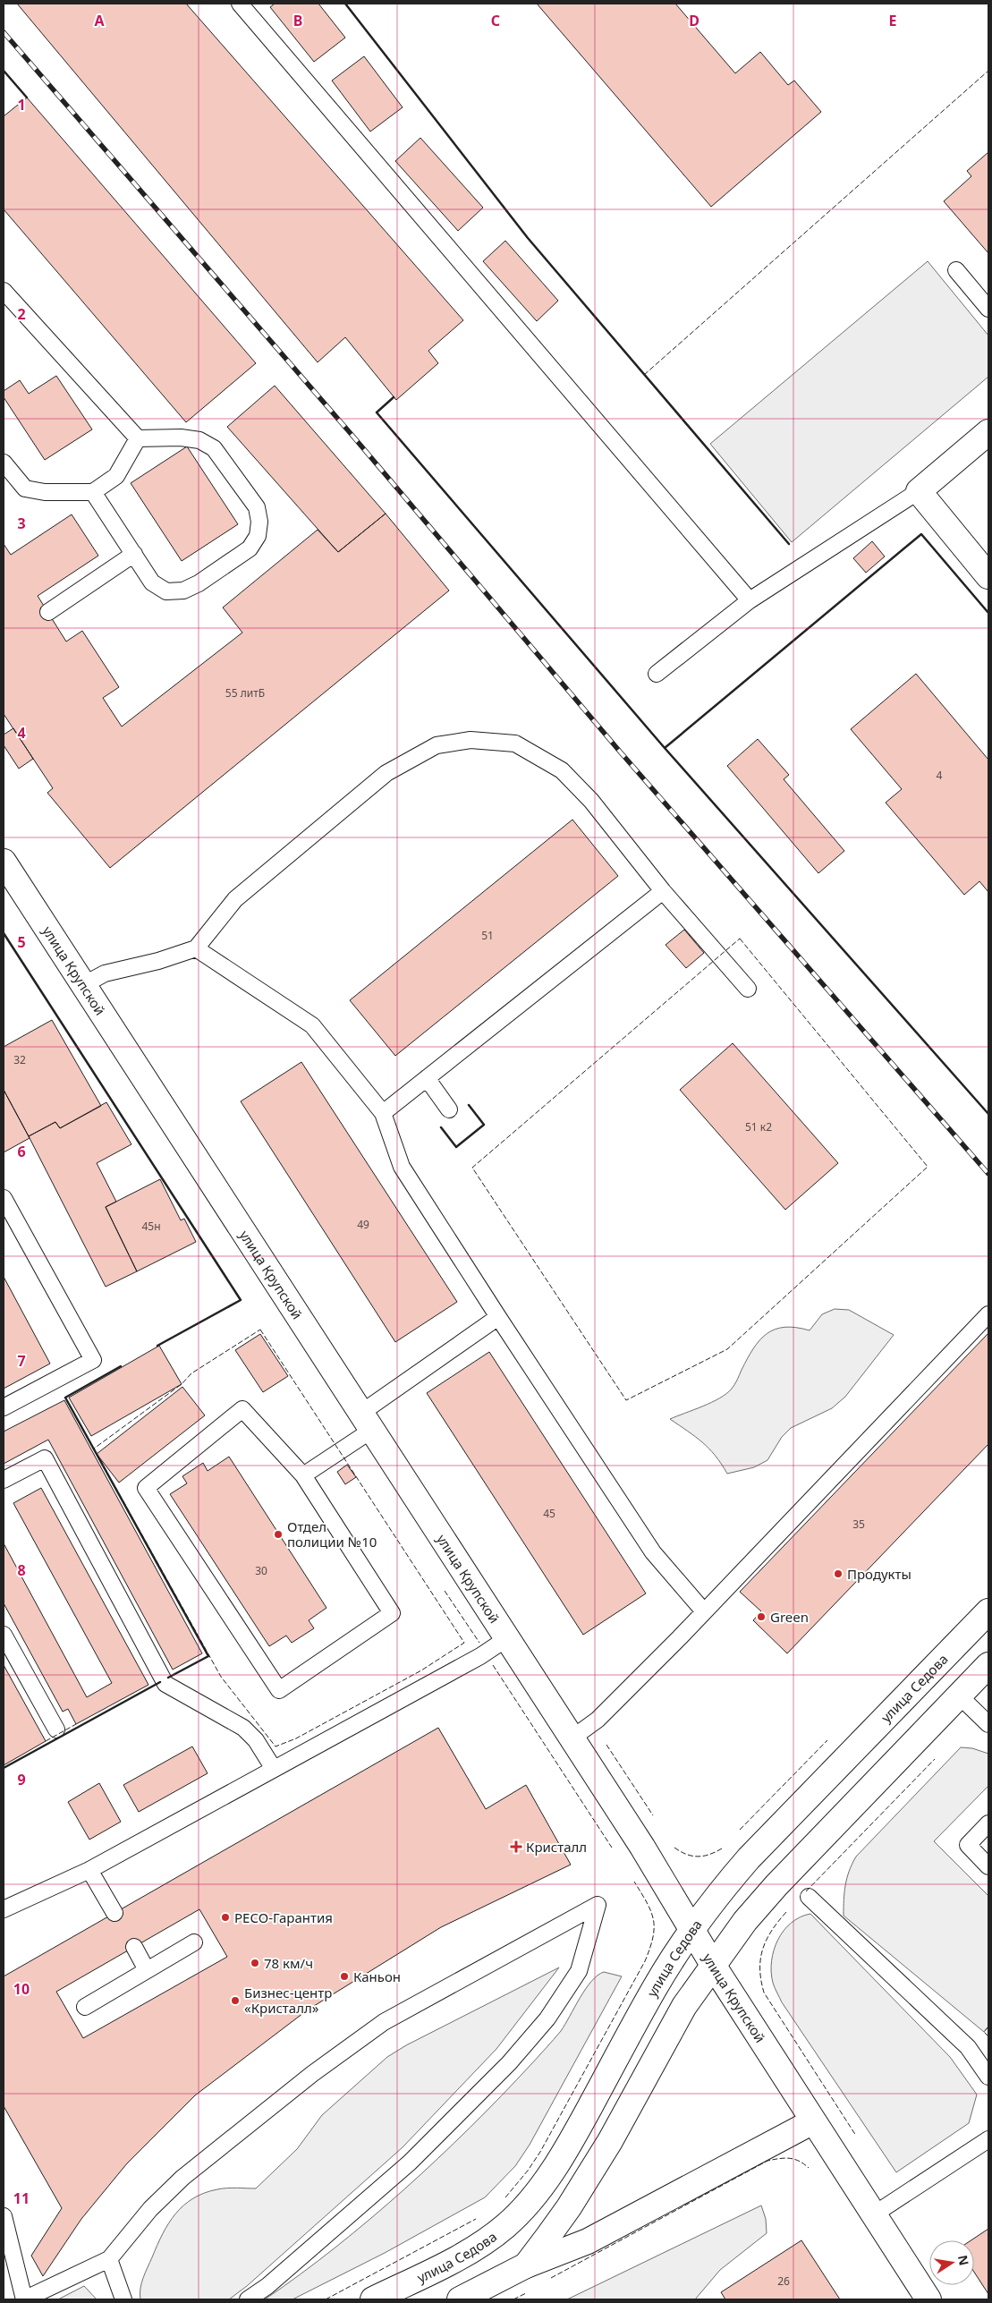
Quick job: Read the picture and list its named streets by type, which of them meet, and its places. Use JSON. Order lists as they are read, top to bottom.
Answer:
{
  "streets": {
    "street": ["улица Крупской", "улица Седова"]
  },
  "crossings": [
    ["улица Крупской", "улица Седова"]
  ],
  "places": {
    "other": [
      "Отдел полиции №10",
      "Продукты",
      "Green",
      "РЕСО-Гарантия",
      "78 км/ч",
      "Каньон",
      "Бизнес-центр «Кристалл»"
    ],
    "health": ["Кристалл"]
  },
  "house_numbers": [
    "55 литБ",
    "4",
    "51",
    "32",
    "51 к2",
    "49",
    "45н",
    "45",
    "35",
    "30",
    "26"
  ],
  "north": "right",
  "grid": {
    "columns": [
      "A",
      "B",
      "C",
      "D",
      "E"
    ],
    "rows": [
      "1",
      "2",
      "3",
      "4",
      "5",
      "6",
      "7",
      "8",
      "9",
      "10",
      "11"
    ]
  }
}
